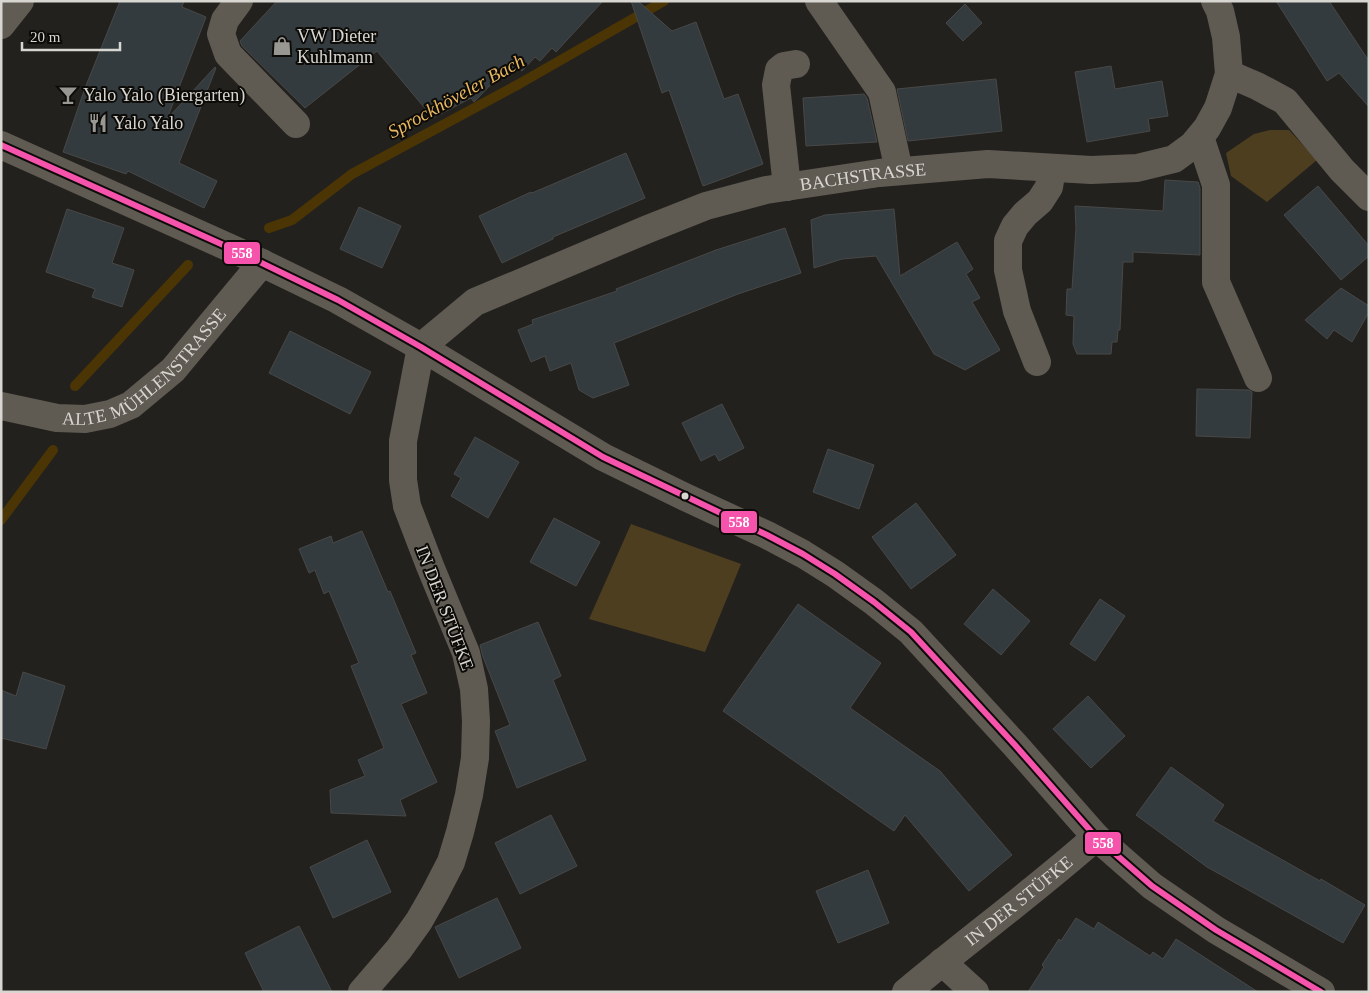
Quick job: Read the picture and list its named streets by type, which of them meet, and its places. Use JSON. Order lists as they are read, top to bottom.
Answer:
{
  "streets": {
    "street": ["BACHSTRASSE", "ALTE MÜHLENSTRASSE", "IN DER STÜFKE"]
  },
  "crossings": [
    ["BACHSTRASSE", "IN DER STÜFKE"]
  ],
  "water": ["Sprockhöveler Bach"],
  "places": {
    "shop": ["VW Dieter Kuhlmann"],
    "bar": ["Yalo Yalo (Biergarten)"],
    "restaurant": ["Yalo Yalo"]
  },
  "lines": ["transit line 558"],
  "scale_bar": "20 m"
}
